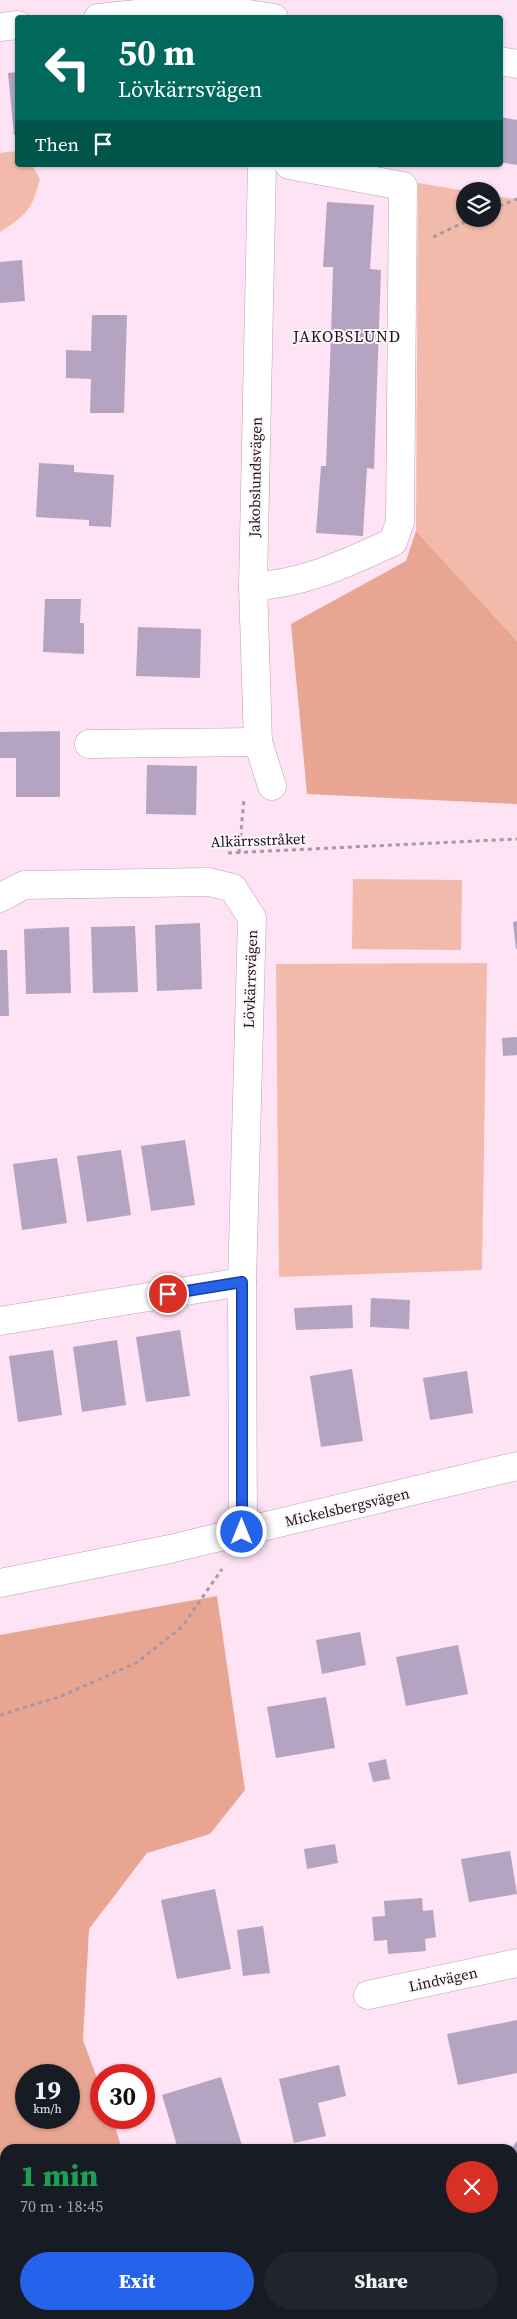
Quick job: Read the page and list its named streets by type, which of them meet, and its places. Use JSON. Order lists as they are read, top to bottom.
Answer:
{
  "streets": {
    "street": [
      "Jakobslundsvägen",
      "Lövkärrsvägen",
      "Mickelsbergsvägen",
      "Lindvägen"
    ],
    "path": ["Alkärrsstråket"]
  },
  "crossings": [
    ["Lövkärrsvägen", "Mickelsbergsvägen"]
  ],
  "districts": ["JAKOBSLUND"],
  "page": {
    "turn": ["50 m", "Lövkärrsvägen"],
    "then": "Then",
    "speed": "19 km/h",
    "limit": "30",
    "heading": ["1 min", "70 m · 18:45"],
    "buttons": ["Exit", "Share"]
  }
}
